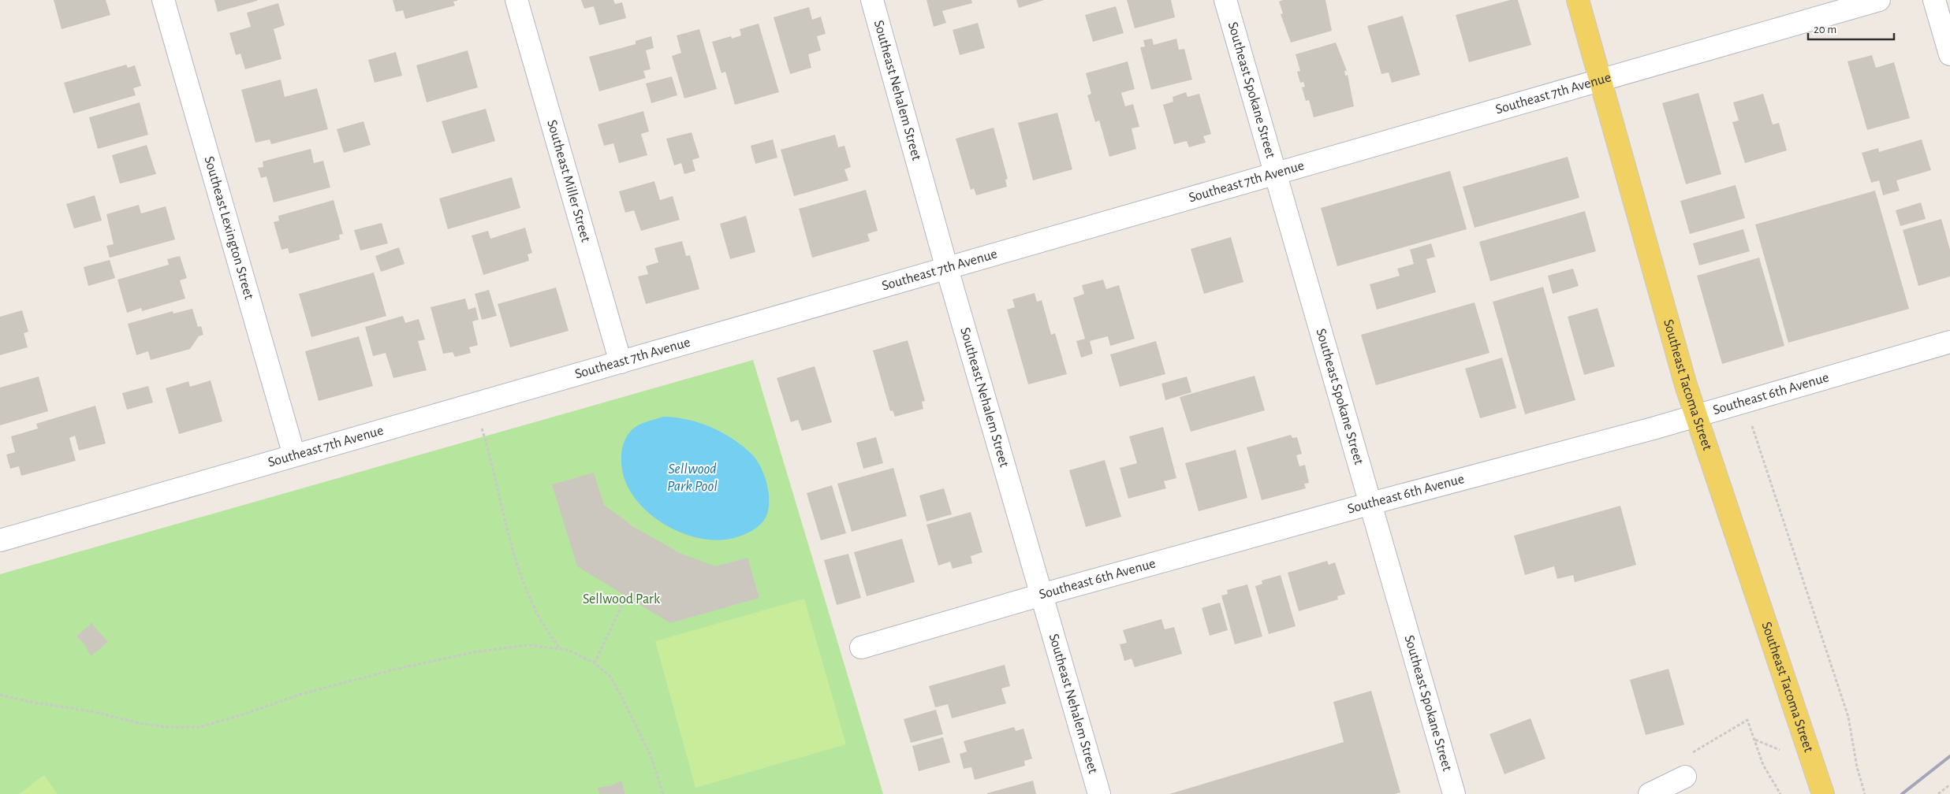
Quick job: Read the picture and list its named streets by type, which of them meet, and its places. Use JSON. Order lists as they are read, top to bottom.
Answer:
{
  "streets": {
    "main road": ["Southeast Tacoma Street"],
    "street": [
      "Southeast Nehalem Street",
      "Southeast Spokane Street",
      "Southeast 7th Avenue",
      "Southeast Miller Street",
      "Southeast Lexington Street",
      "Southeast 6th Avenue"
    ]
  },
  "crossings": [
    ["Southeast Nehalem Street", "Southeast 7th Avenue"],
    ["Southeast Nehalem Street", "Southeast 6th Avenue"],
    ["Southeast Spokane Street", "Southeast 7th Avenue"],
    ["Southeast Spokane Street", "Southeast 6th Avenue"],
    ["Southeast 7th Avenue", "Southeast Miller Street"],
    ["Southeast 7th Avenue", "Southeast Lexington Street"],
    ["Southeast 7th Avenue", "Southeast Tacoma Street"],
    ["Southeast Tacoma Street", "Southeast 6th Avenue"]
  ],
  "water": ["Sellwood Park Pool"],
  "parks": ["Sellwood Park"],
  "scale_bar": "20 m"
}
